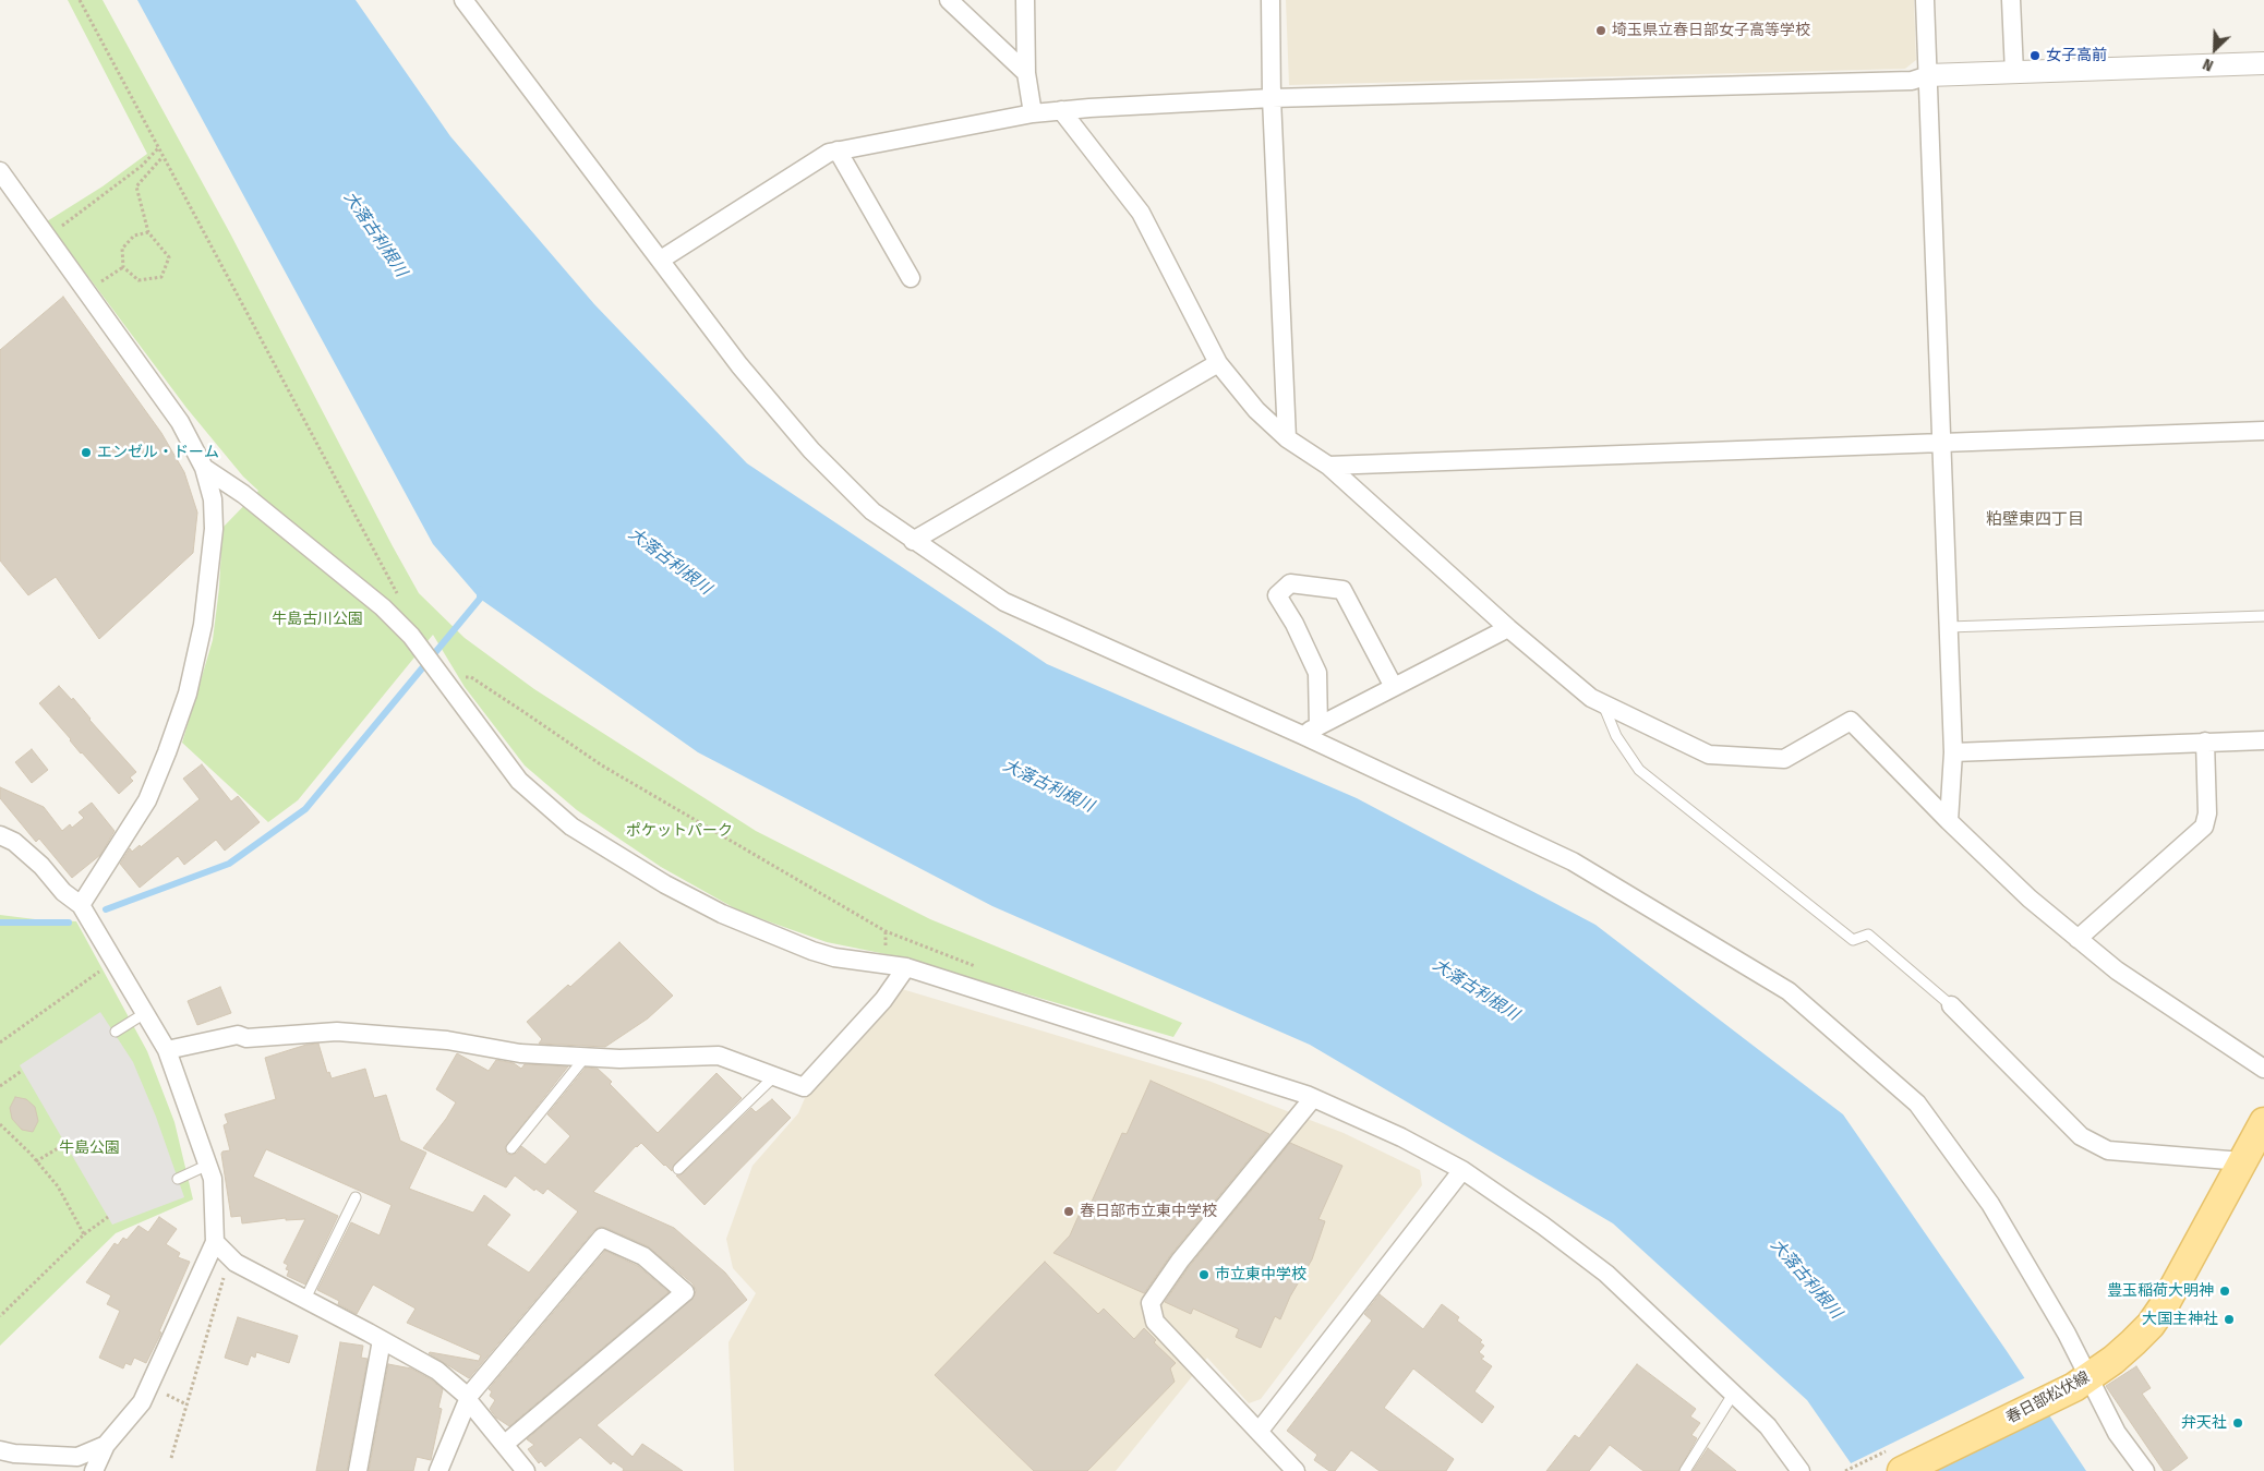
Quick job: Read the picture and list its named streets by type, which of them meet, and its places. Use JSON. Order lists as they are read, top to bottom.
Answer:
{
  "streets": {
    "main road": ["春日部松伏線"]
  },
  "districts": ["粕壁東四丁目"],
  "water": ["大落古利根川"],
  "parks": ["牛島古川公園", "ポケットパーク", "牛島公園"],
  "places": [
    "埼玉県立春日部女子高等学校",
    "女子高前",
    "エンゼル・ドーム",
    "春日部市立東中学校",
    "市立東中学校",
    "豊玉稲荷大明神",
    "大国主神社",
    "弁天社"
  ],
  "north": "bottom left"
}
